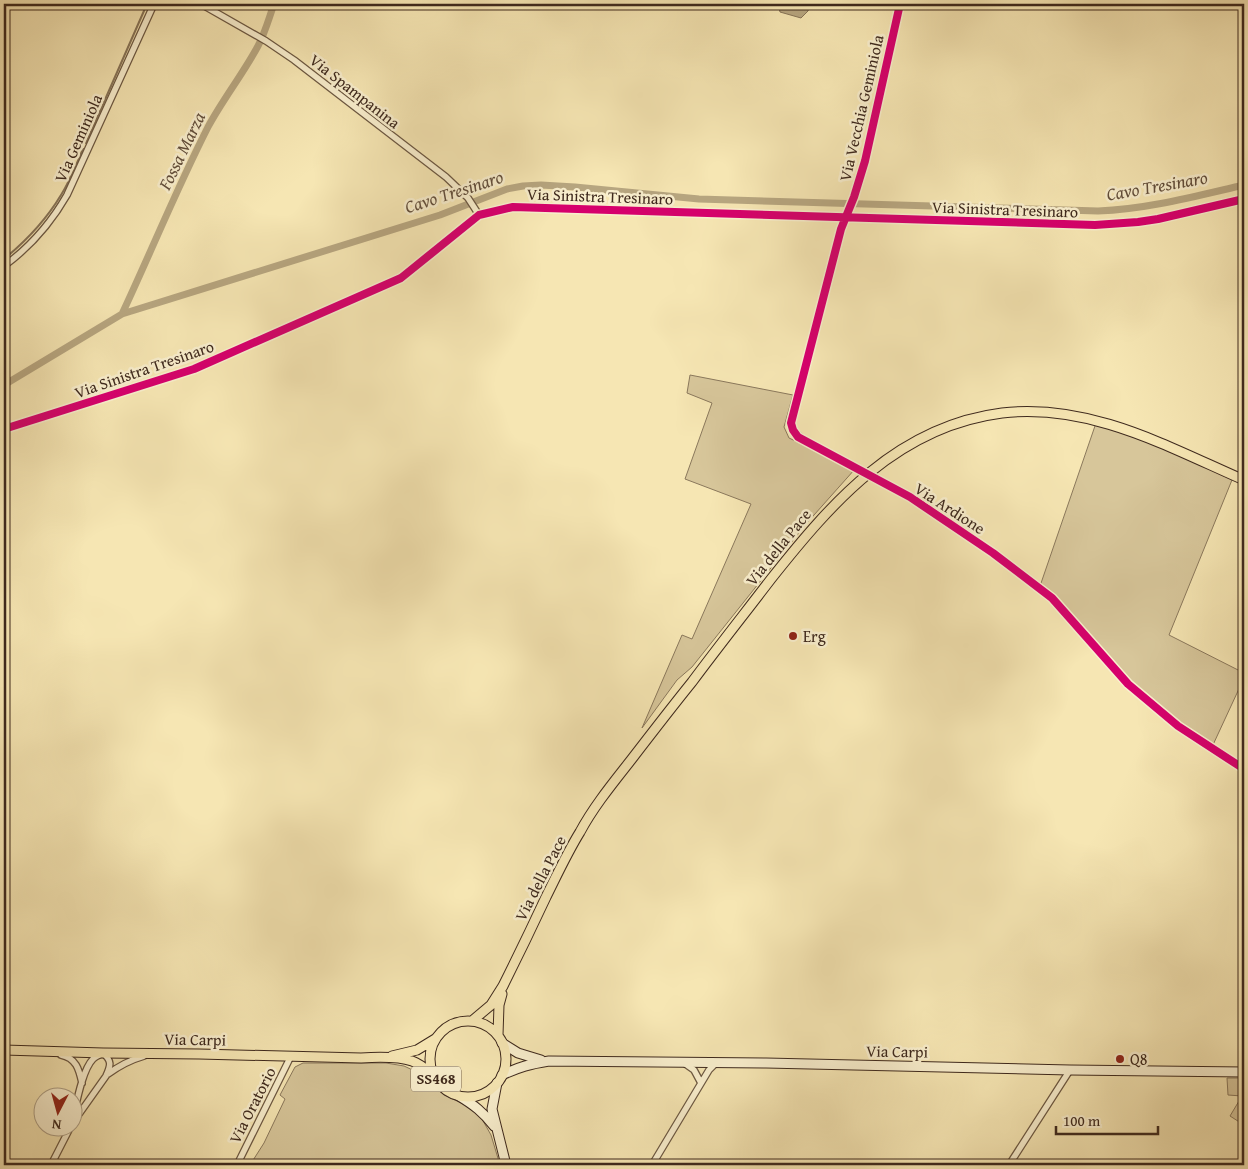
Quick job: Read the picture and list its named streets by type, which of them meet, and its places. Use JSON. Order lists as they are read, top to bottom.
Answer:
{
  "streets": {
    "main road": ["Via della Pace", "Via Carpi", "SS468"],
    "street": [
      "Via Spampanina",
      "Via Vecchia Geminiola",
      "Via Geminiola",
      "Via Sinistra Tresinaro",
      "Via Ardione",
      "Via Oratorio"
    ]
  },
  "crossings": [
    ["Via Spampanina", "Via Sinistra Tresinaro"],
    ["Via Vecchia Geminiola", "Via Sinistra Tresinaro"],
    ["Via della Pace", "Via Carpi"],
    ["Via della Pace", "SS468"],
    ["Via Carpi", "SS468"],
    ["Via Carpi", "Via Oratorio"]
  ],
  "water": ["Fossa Marza", "Cavo Tresinaro"],
  "places": ["Erg", "Q8"],
  "scale_bar": "100 m",
  "north": "bottom"
}
